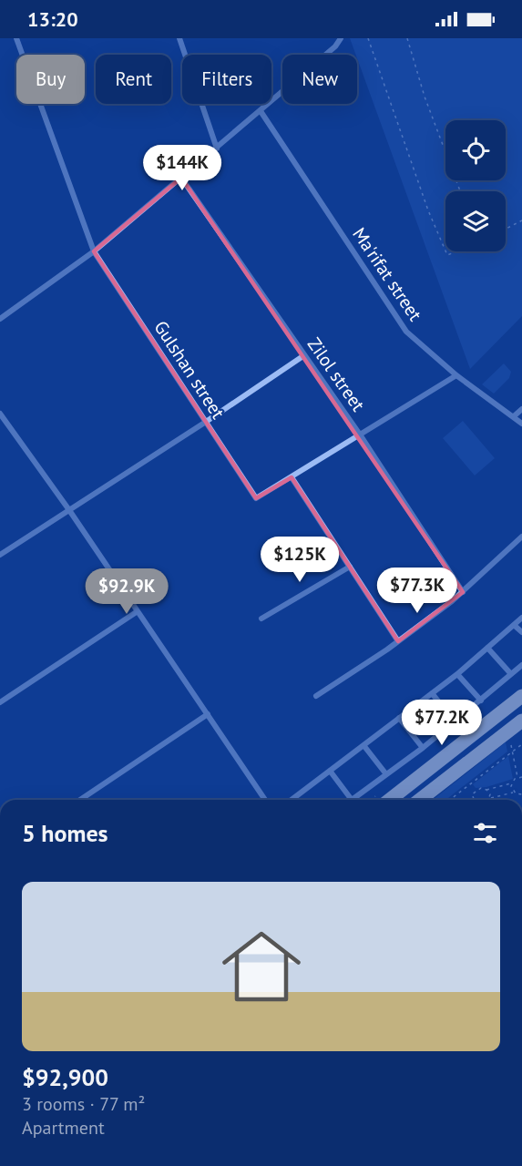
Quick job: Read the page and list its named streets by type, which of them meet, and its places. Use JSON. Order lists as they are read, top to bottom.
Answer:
{
  "streets": {
    "street": ["Ma'rifat street", "Gulshan street", "Zilol street"]
  },
  "crossings": [
    ["Ma'rifat street", "Gulshan street"],
    ["Gulshan street", "Zilol street"]
  ],
  "page": {
    "status": "13:20",
    "chip": [
      "Buy",
      "Rent",
      "Filters",
      "New"
    ],
    "price": [
      "$144K",
      "$125K",
      "$77.3K",
      "$92.9K",
      "$77.2K"
    ],
    "heading": "5 homes",
    "list": [
      {
        "name": "$92,900",
        "note": "3 rooms · 77 m² · Apartment"
      }
    ]
  }
}
